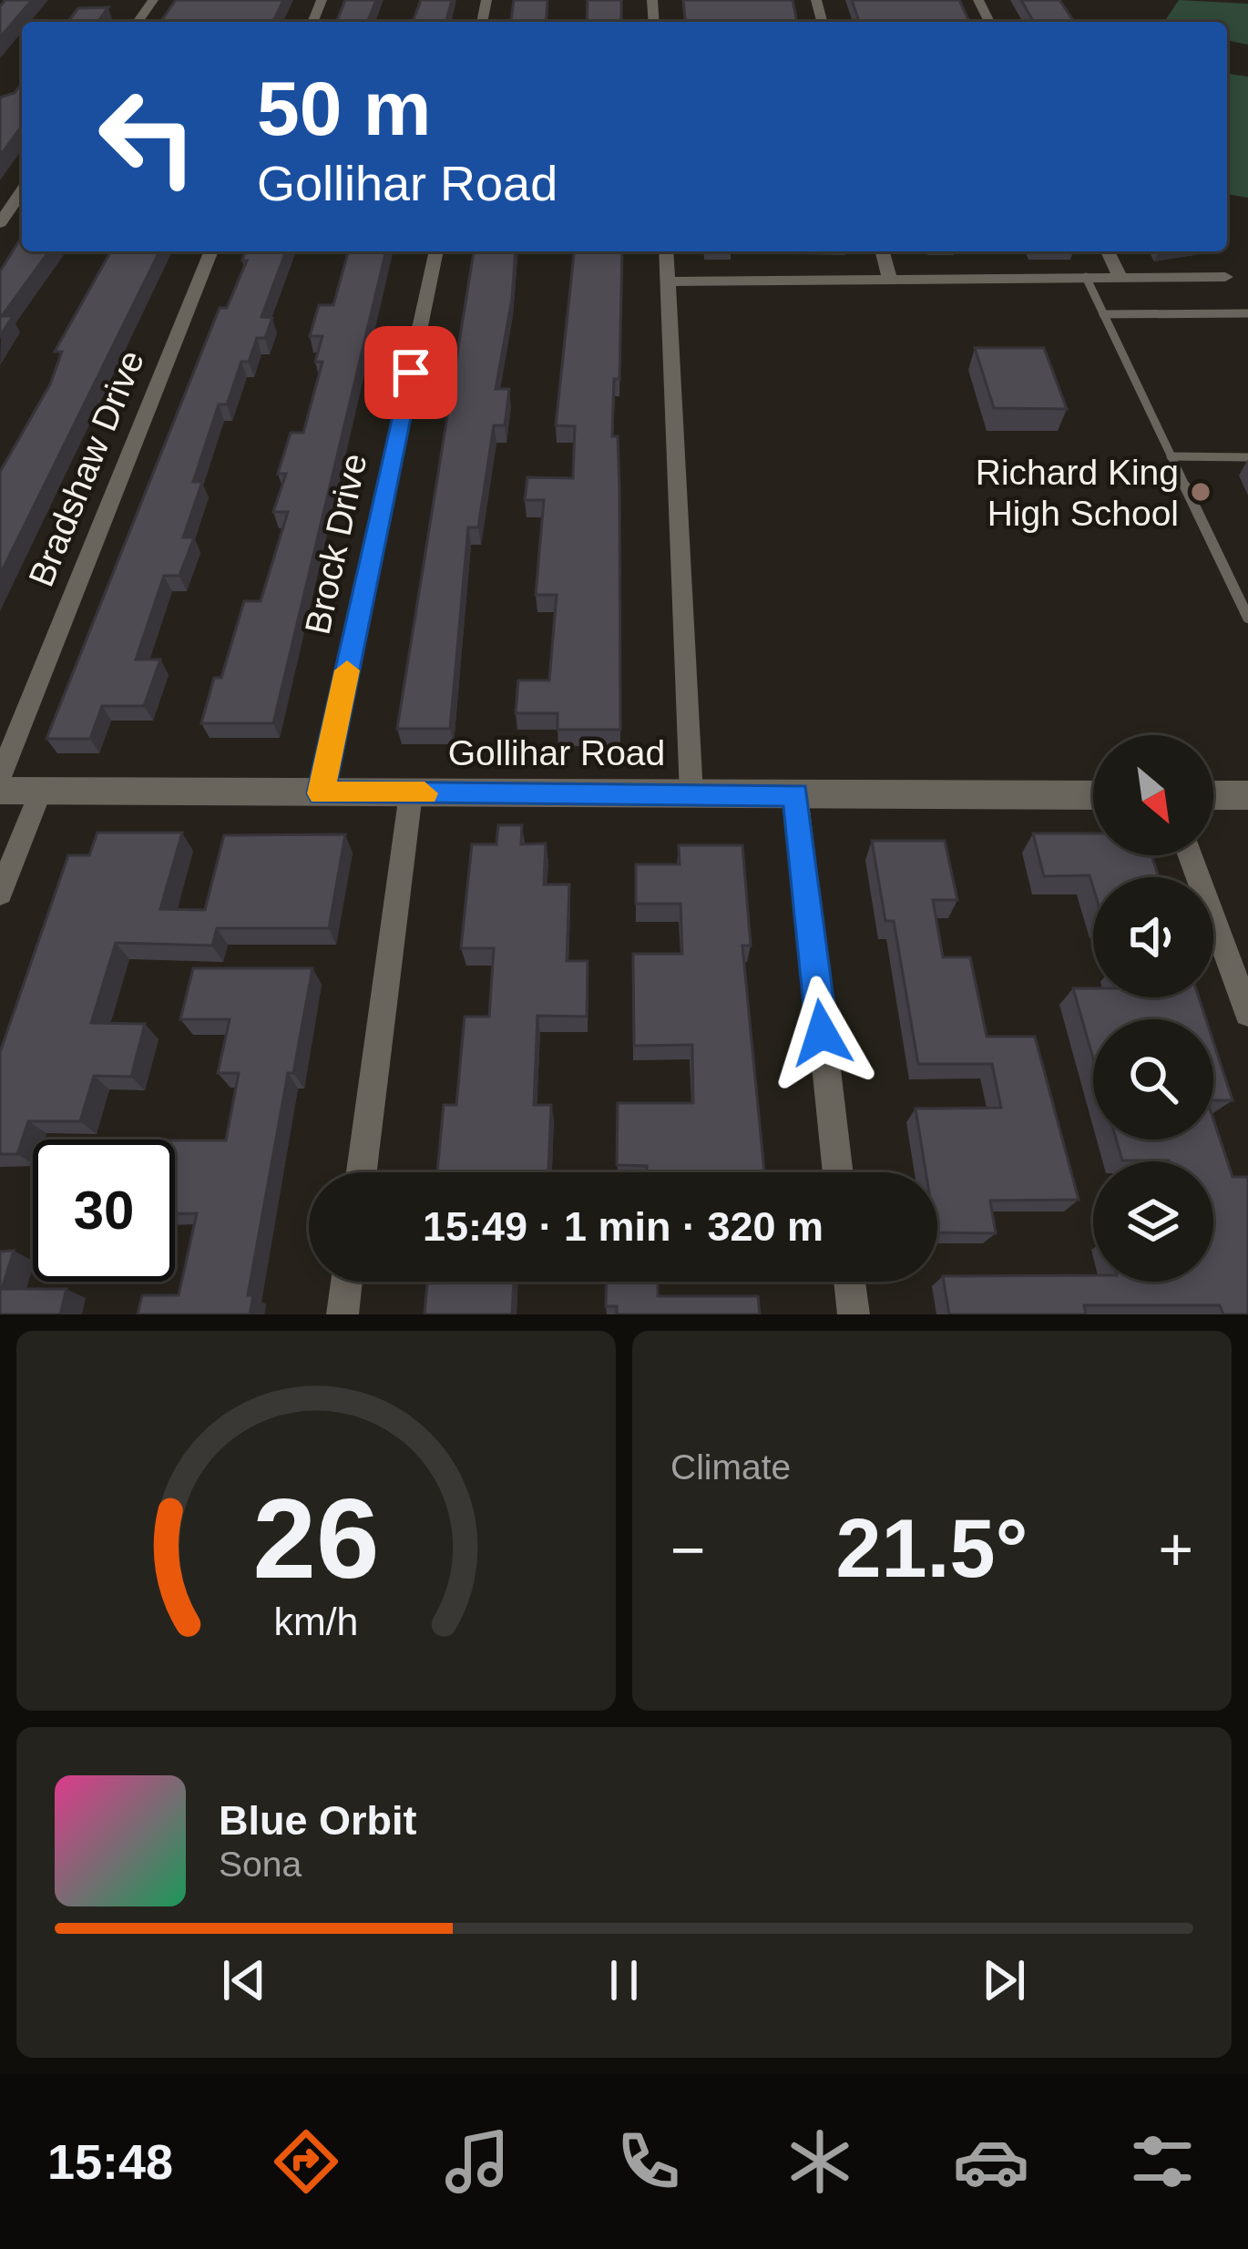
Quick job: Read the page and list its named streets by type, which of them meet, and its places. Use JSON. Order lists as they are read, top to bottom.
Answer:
{
  "streets": {
    "street": ["Bradshaw Drive", "Brock Drive", "Gollihar Road"]
  },
  "crossings": [
    ["Brock Drive", "Gollihar Road"]
  ],
  "places": ["Richard King High School"],
  "north": "bottom right",
  "page": {
    "turn": ["50 m", "Gollihar Road"],
    "limit": "30",
    "trip": "15:49 · 1 min · 320 m",
    "tile": "Climate",
    "heat": ["−", "21.5°", "+"],
    "song": ["Blue Orbit", "Sona"],
    "tabs": "15:48",
    "gauge": ["26", "km/h"]
  }
}
